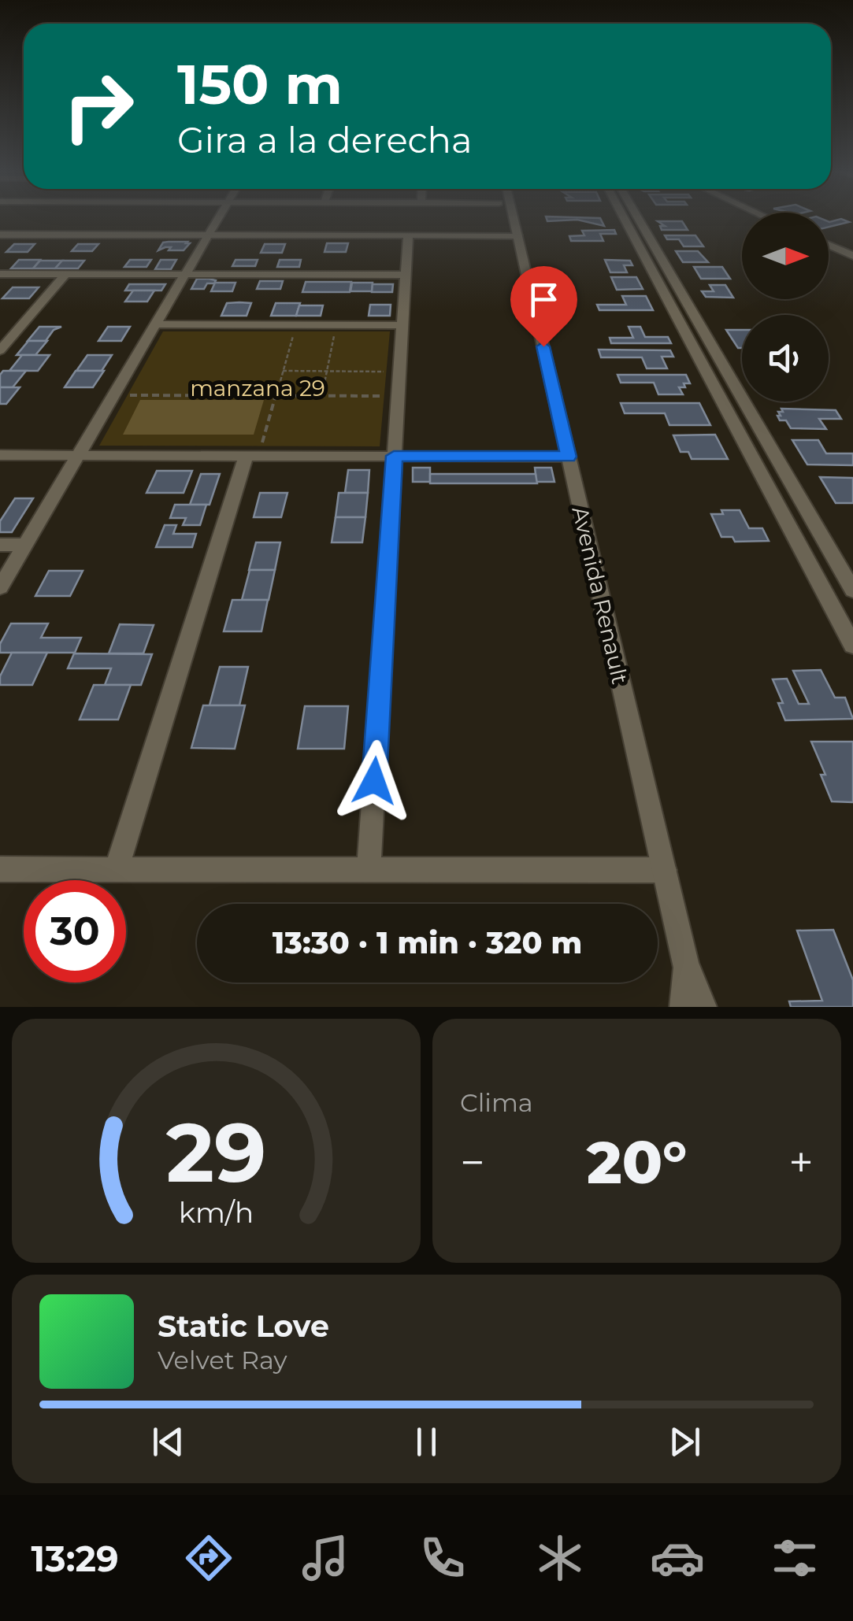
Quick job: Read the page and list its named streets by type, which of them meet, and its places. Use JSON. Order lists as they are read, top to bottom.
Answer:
{
  "streets": {
    "street": ["Avenida Renault"]
  },
  "parks": ["manzana 29"],
  "north": "right",
  "page": {
    "turn": ["150 m", "Gira a la derecha"],
    "limit": "30",
    "trip": "13:30 · 1 min · 320 m",
    "tile": "Clima",
    "heat": ["−", "20°", "+"],
    "song": ["Static Love", "Velvet Ray"],
    "tabs": "13:29",
    "gauge": ["29", "km/h"]
  }
}
